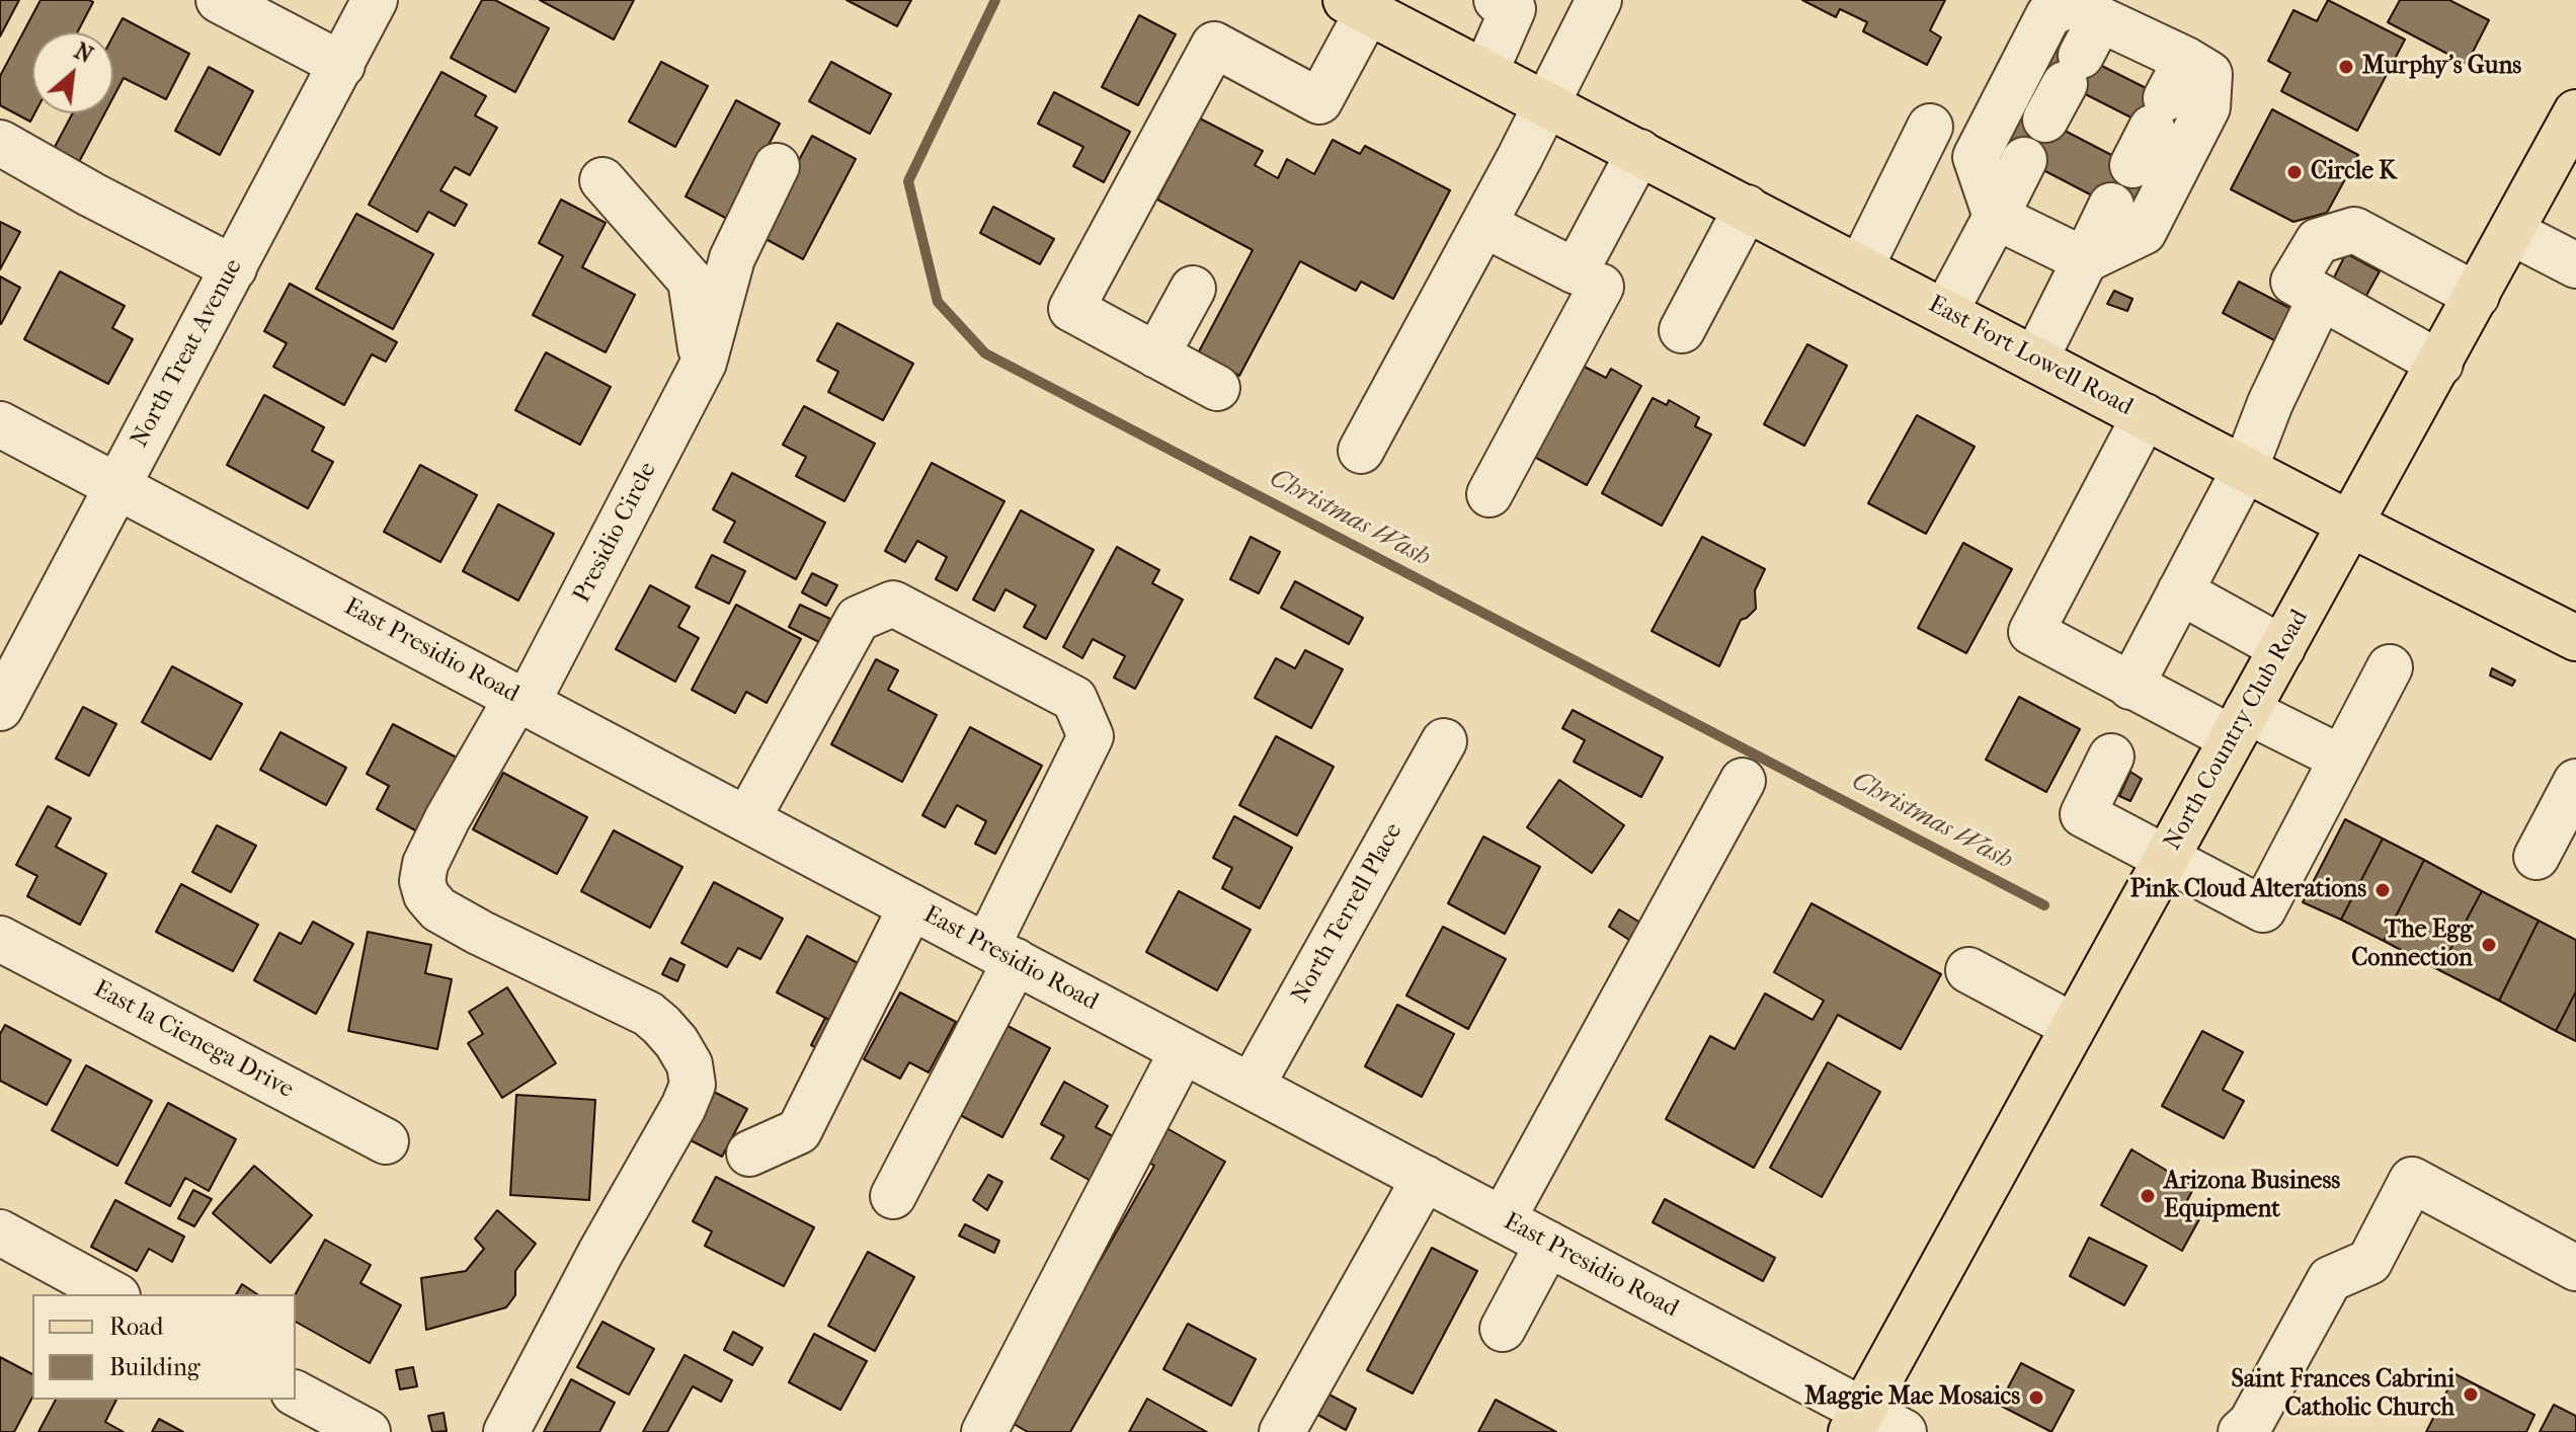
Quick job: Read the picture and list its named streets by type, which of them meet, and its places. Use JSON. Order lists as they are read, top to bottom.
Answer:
{
  "streets": {
    "main road": ["East Fort Lowell Road", "North Country Club Road"],
    "street": [
      "North Treat Avenue",
      "Presidio Circle",
      "East Presidio Road",
      "North Terrell Place",
      "East la Cienega Drive"
    ]
  },
  "crossings": [
    ["North Treat Avenue", "East Presidio Road"],
    ["East Fort Lowell Road", "North Country Club Road"],
    ["Presidio Circle", "East Presidio Road"],
    ["East Presidio Road", "North Country Club Road"],
    ["East Presidio Road", "North Terrell Place"]
  ],
  "water": ["Christmas Wash"],
  "places": [
    "Murphy's Guns",
    "Circle K",
    "Pink Cloud Alterations",
    "The Egg Connection",
    "Arizona Business Equipment",
    "Saint Frances Cabrini Catholic Church",
    "Maggie Mae Mosaics"
  ],
  "legend": ["Road", "Building"],
  "north": "top right"
}
